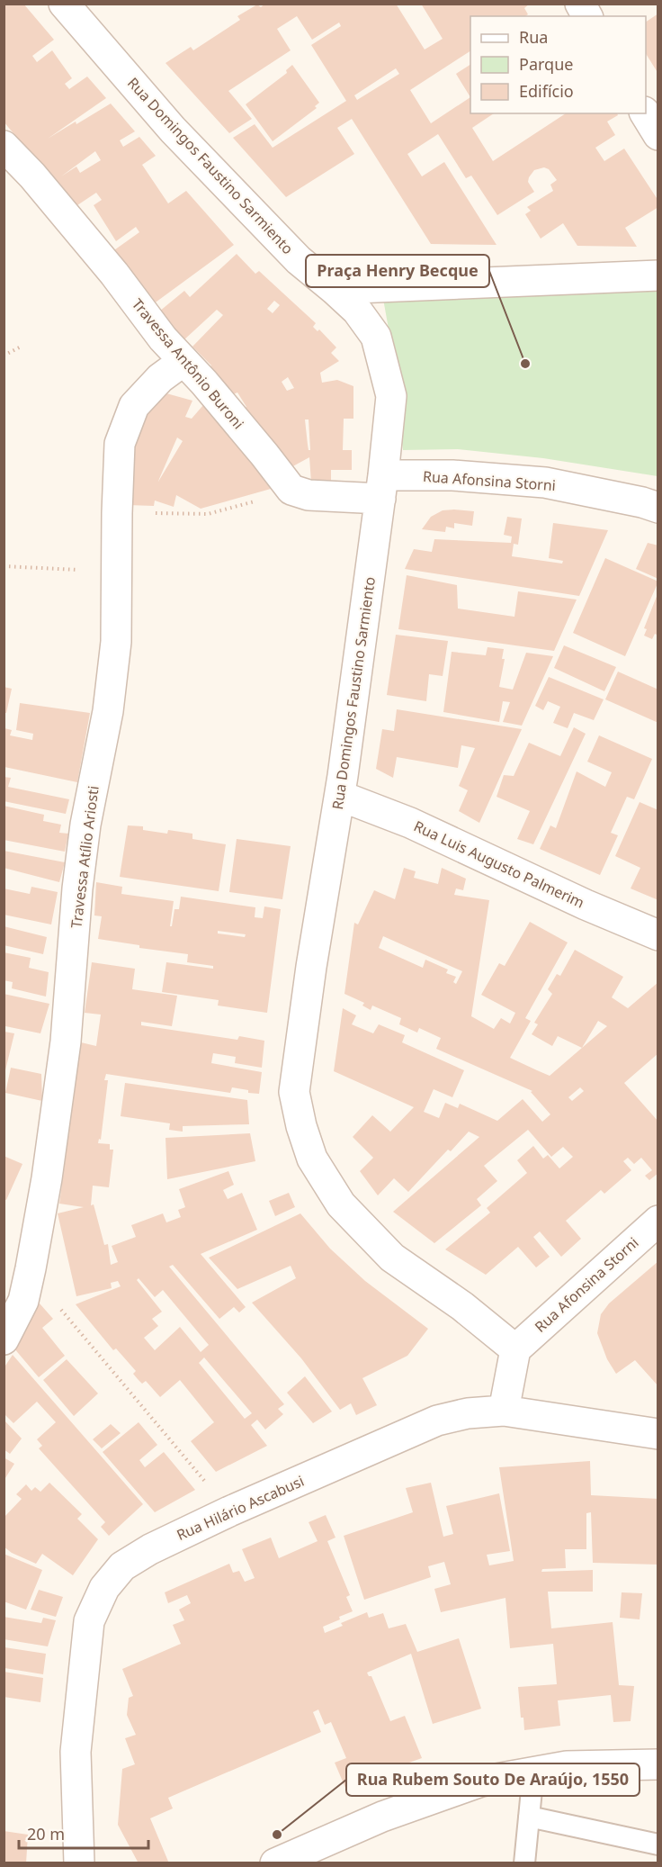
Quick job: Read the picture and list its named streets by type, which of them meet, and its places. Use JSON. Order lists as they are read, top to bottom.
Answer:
{
  "streets": {
    "street": [
      "Rua Domingos Faustino Sarmiento",
      "Travessa Antônio Buroni",
      "Rua Afonsina Storni",
      "Travessa Atílio Ariosti",
      "Rua Luis Augusto Palmerim",
      "Rua Hilário Ascabusi"
    ]
  },
  "crossings": [
    ["Rua Domingos Faustino Sarmiento", "Rua Afonsina Storni"],
    ["Rua Domingos Faustino Sarmiento", "Rua Luis Augusto Palmerim"],
    ["Travessa Antônio Buroni", "Travessa Atílio Ariosti"]
  ],
  "places": ["Praça Henry Becque", "Rua Rubem Souto De Araújo, 1550"],
  "legend": ["Rua", "Parque", "Edifício"],
  "scale_bar": "20 m"
}
